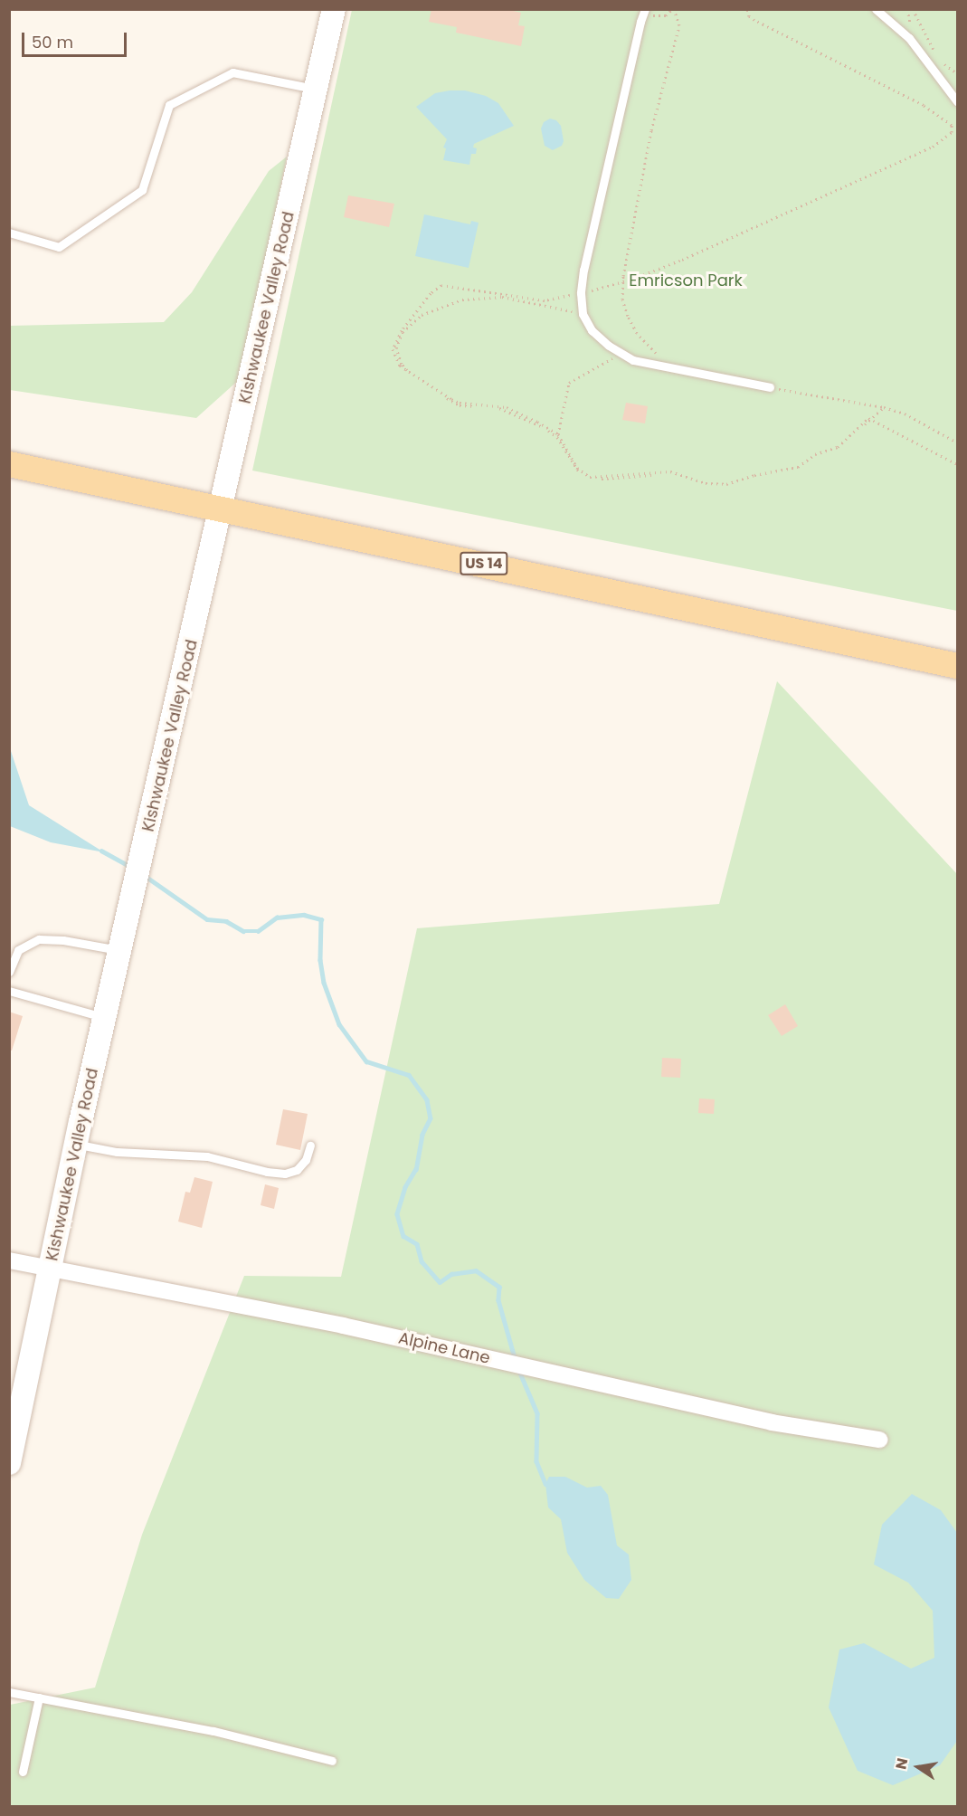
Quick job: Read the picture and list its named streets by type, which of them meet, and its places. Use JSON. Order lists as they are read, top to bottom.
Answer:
{
  "streets": {
    "main road": ["US 14"],
    "street": ["Kishwaukee Valley Road", "Alpine Lane"]
  },
  "crossings": [
    ["Kishwaukee Valley Road", "US 14"],
    ["Kishwaukee Valley Road", "Alpine Lane"]
  ],
  "parks": ["Emricson Park"],
  "scale_bar": "50 m",
  "north": "left"
}
